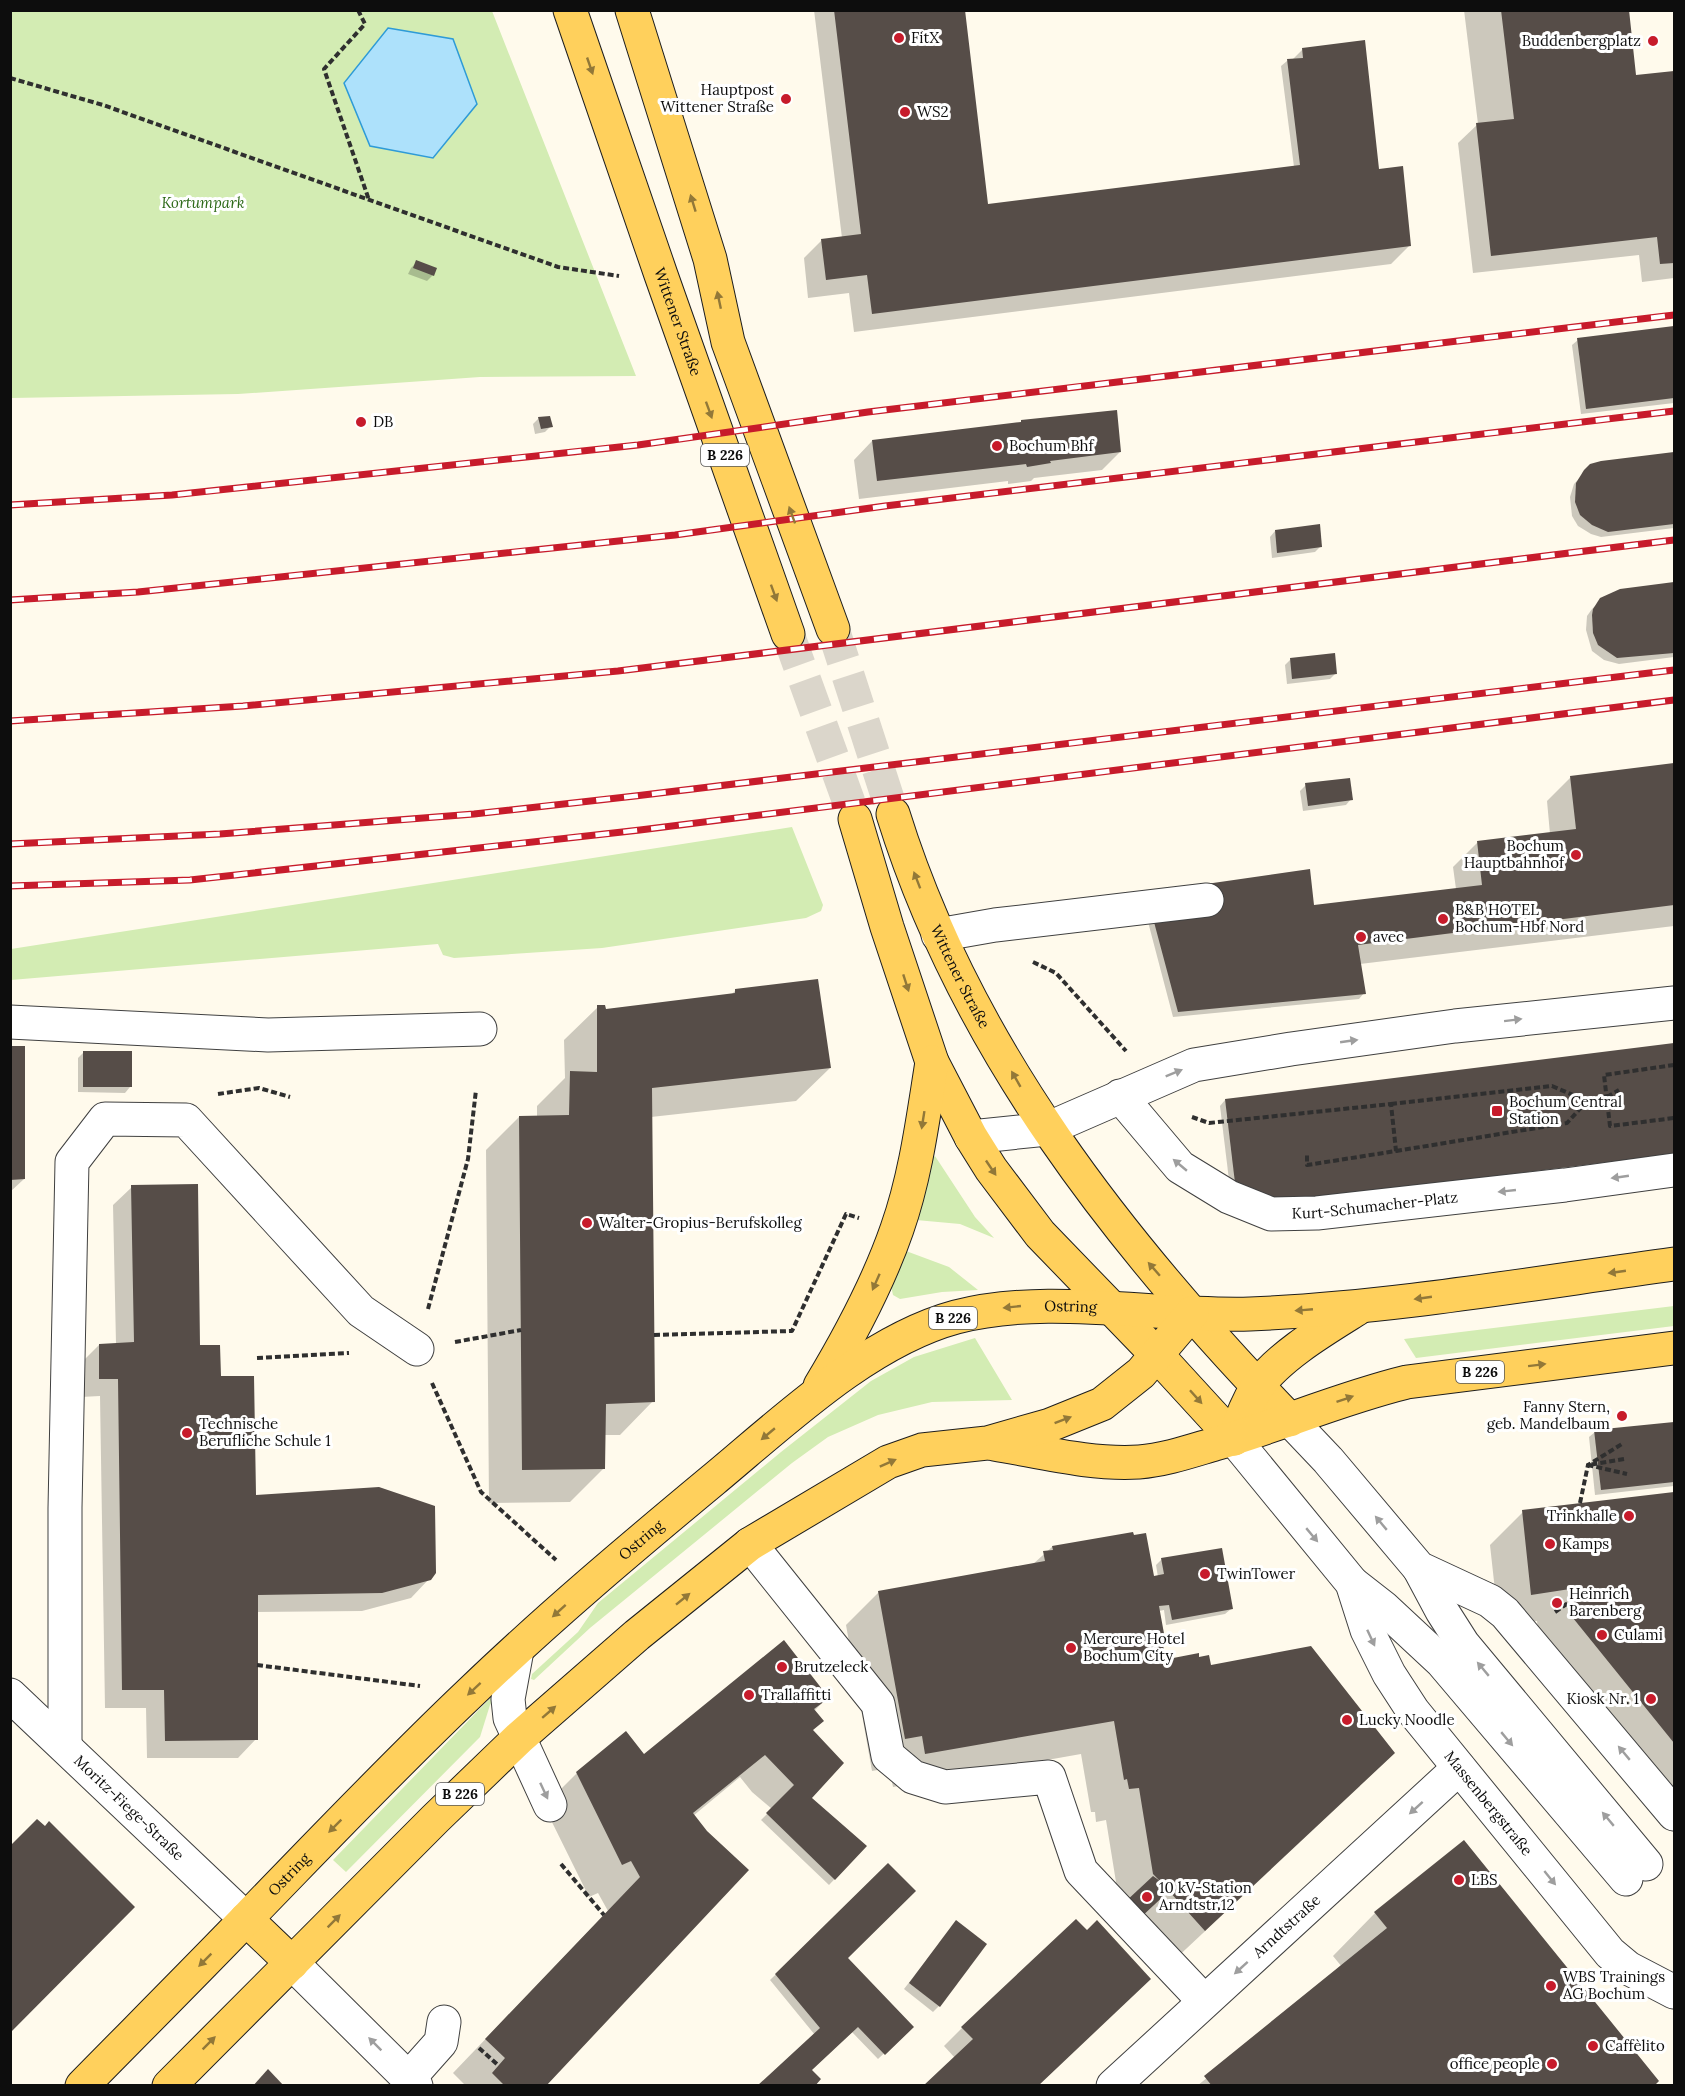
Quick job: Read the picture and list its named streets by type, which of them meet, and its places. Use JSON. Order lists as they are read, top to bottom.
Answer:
{
  "streets": {
    "main road": ["Wittener Straße", "B 226", "Ostring"],
    "street": [
      "Kurt-Schumacher-Platz",
      "Massenbergstraße",
      "Moritz-Fiege-Straße",
      "Arndtstraße"
    ]
  },
  "crossings": [
    ["Wittener Straße", "B 226"],
    ["B 226", "Ostring"],
    ["B 226", "Massenbergstraße"],
    ["Ostring", "Moritz-Fiege-Straße"],
    ["Massenbergstraße", "Arndtstraße"]
  ],
  "one_way": ["Arndtstraße"],
  "parks": ["Kortumpark"],
  "places": {
    "other": [
      "FitX",
      "Buddenbergplatz",
      "Hauptpost Wittener Straße",
      "WS2",
      "DB",
      "Bochum Bhf",
      "Bochum Hauptbahnhof",
      "B&B HOTEL Bochum-Hbf Nord",
      "avec",
      "Walter-Gropius-Berufskolleg",
      "Fanny Stern, geb. Mandelbaum",
      "Technische Berufliche Schule 1",
      "Trinkhalle",
      "Kamps",
      "TwinTower",
      "Heinrich Barenberg",
      "Culami",
      "Mercure Hotel Bochum City",
      "Brutzeleck",
      "Trallaffitti",
      "Kiosk Nr. 1",
      "Lucky Noodle",
      "LBS",
      "10 kV-Station Arndtstr.12",
      "WBS Trainings AG Bochum",
      "Caffèlito",
      "office people"
    ],
    "transit": ["Bochum Central Station"]
  }
}
